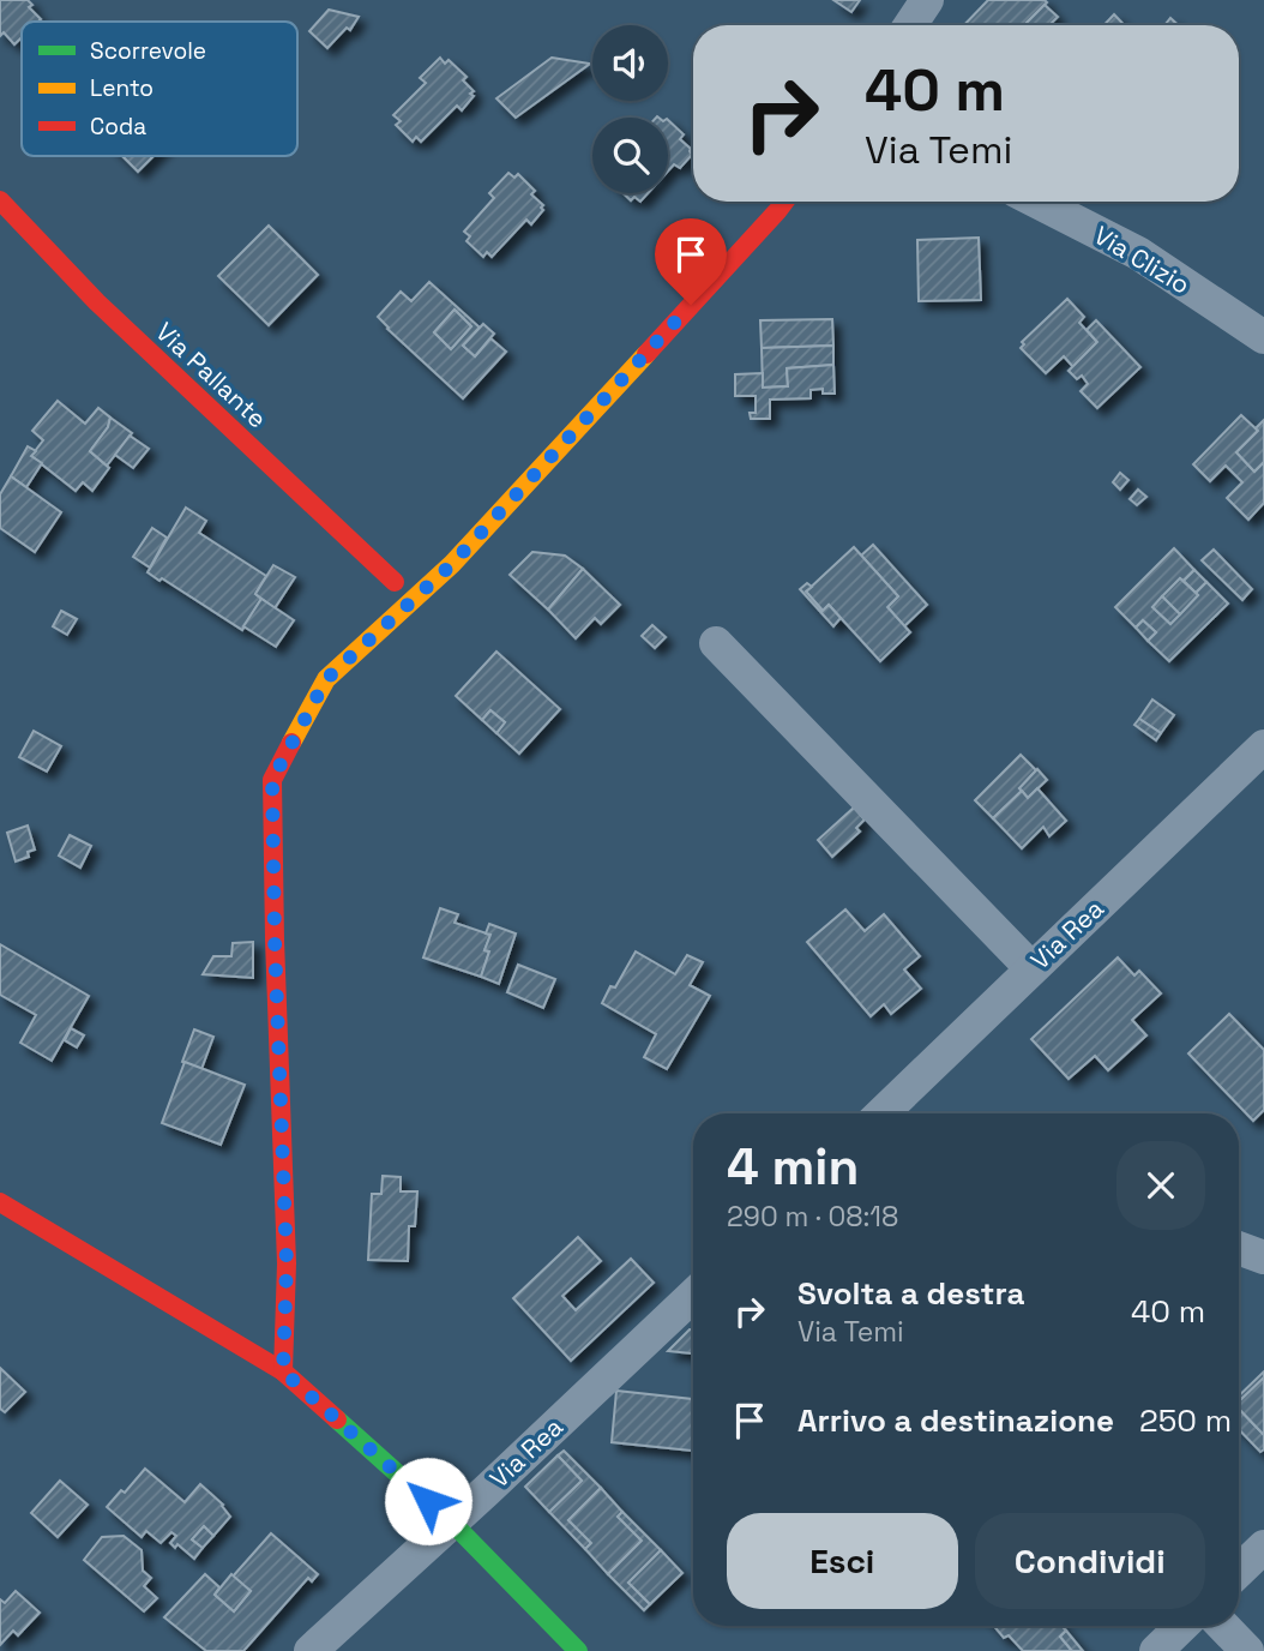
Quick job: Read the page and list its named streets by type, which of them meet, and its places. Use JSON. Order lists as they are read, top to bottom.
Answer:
{
  "streets": {
    "street": ["Via Clizio", "Via Pallante", "Via Rea"]
  },
  "legend": ["Scorrevole", "Lento", "Coda"],
  "page": {
    "turn": ["40 m", "Via Temi"],
    "heading": ["4 min", "290 m · 08:18"],
    "list": [
      {
        "name": "Svolta a destra",
        "note": "Via Temi",
        "value": "40 m"
      },
      {
        "name": "Arrivo a destinazione",
        "value": "250 m"
      }
    ],
    "buttons": ["Esci", "Condividi"]
  }
}
